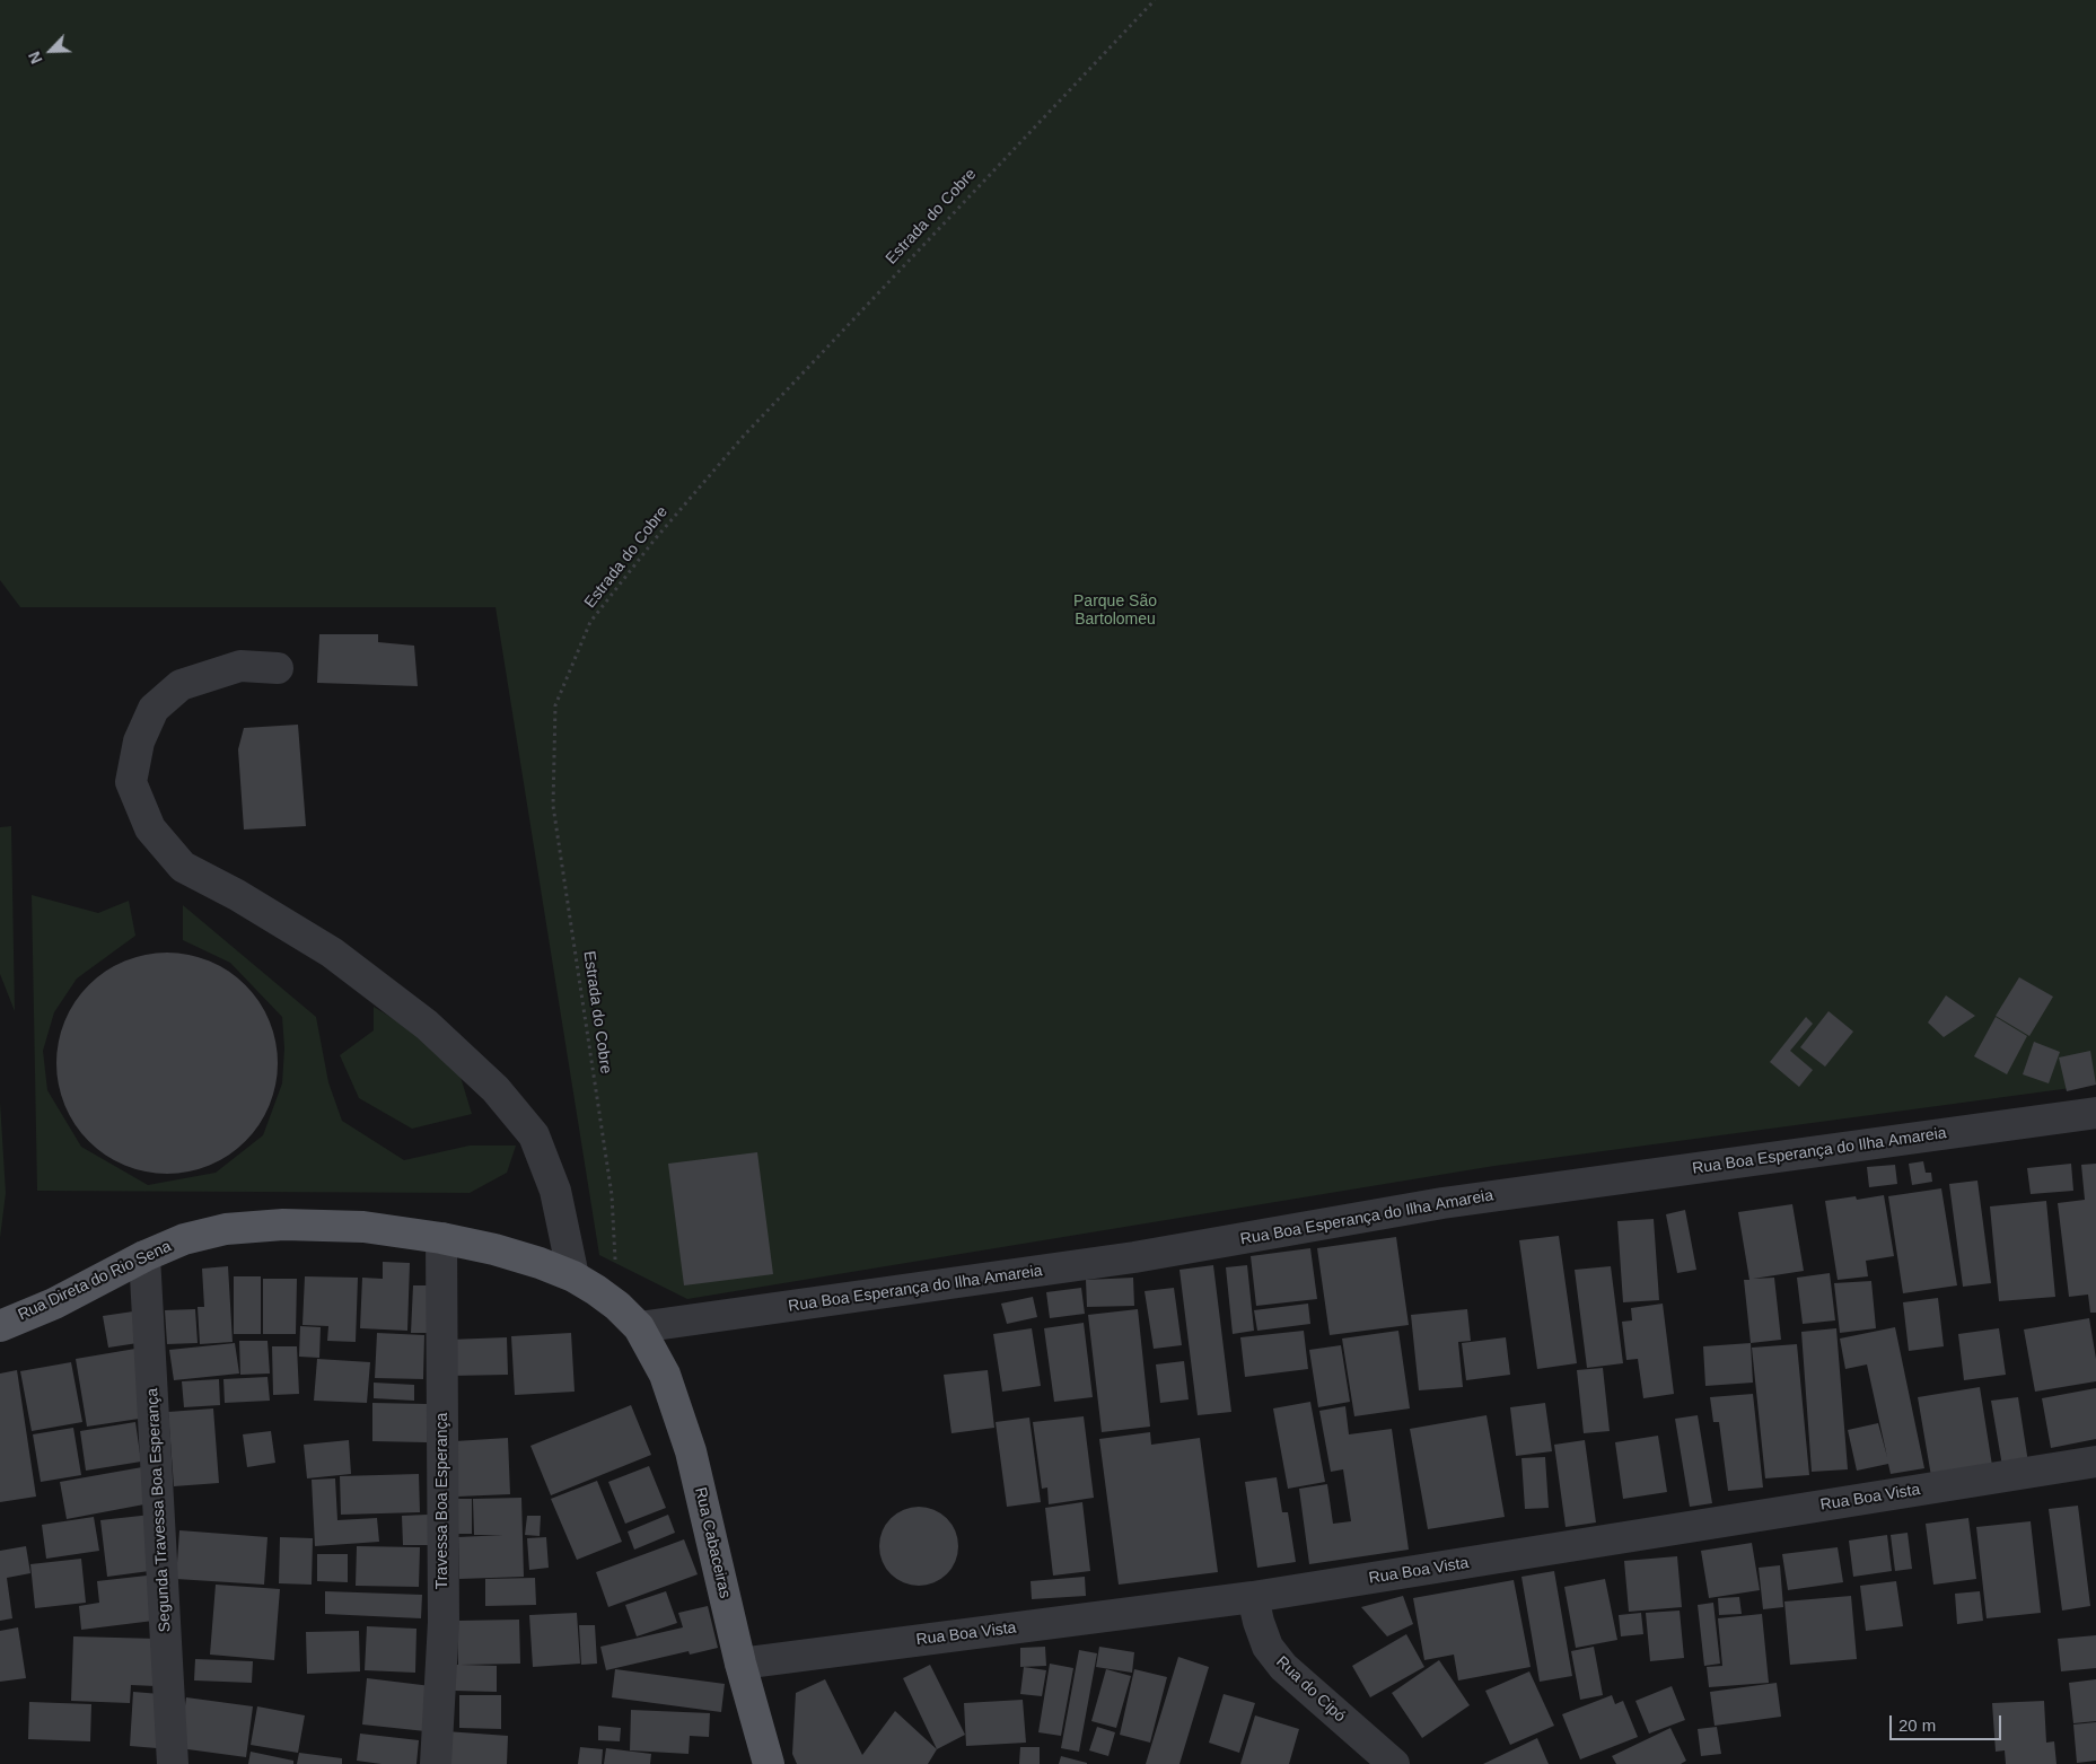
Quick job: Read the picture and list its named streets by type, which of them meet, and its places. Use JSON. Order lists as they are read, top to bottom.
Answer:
{
  "streets": {
    "main road": ["Rua Direta do Rio Sena", "Rua Cabaceiras"],
    "street": [
      "Rua Boa Esperança do Ilha Amareia",
      "Rua Boa Vista",
      "Travessa Boa Esperança",
      "Segunda Travessa Boa Esperança",
      "Rua do Cipó"
    ],
    "path": ["Estrada do Cobre"]
  },
  "crossings": [
    ["Estrada do Cobre", "Rua Direta do Rio Sena"],
    ["Rua Boa Esperança do Ilha Amareia", "Rua Direta do Rio Sena"],
    ["Rua Boa Esperança do Ilha Amareia", "Rua Cabaceiras"],
    ["Rua Direta do Rio Sena", "Travessa Boa Esperança"],
    ["Rua Direta do Rio Sena", "Segunda Travessa Boa Esperança"],
    ["Rua Direta do Rio Sena", "Rua Cabaceiras"],
    ["Rua Boa Vista", "Rua Cabaceiras"],
    ["Rua Boa Vista", "Rua do Cipó"]
  ],
  "parks": ["Parque São Bartolomeu"],
  "scale_bar": "20 m",
  "north": "bottom left"
}
